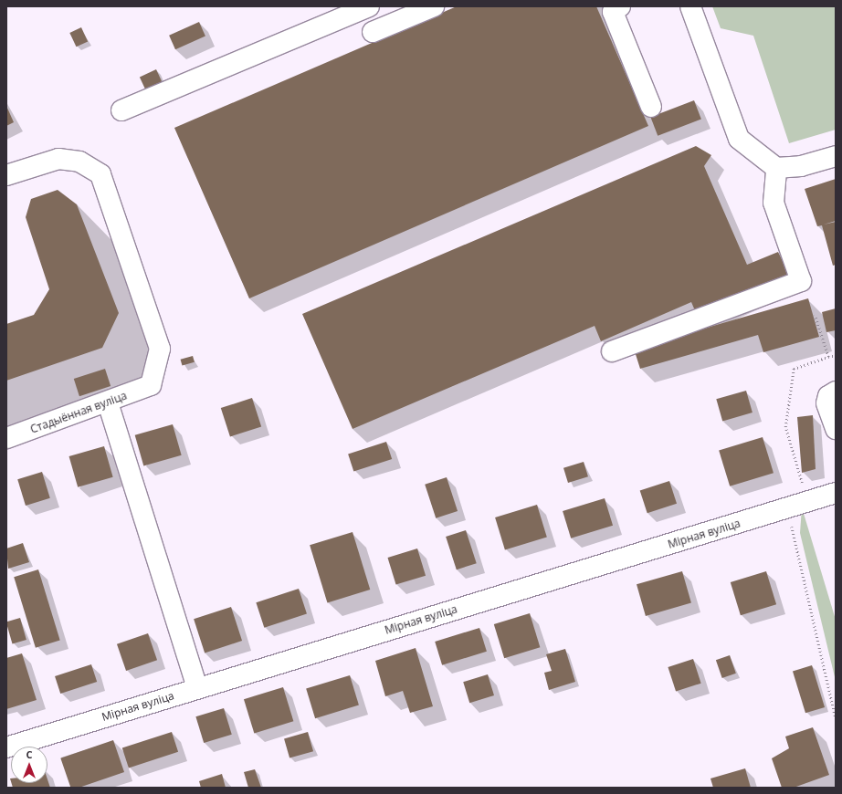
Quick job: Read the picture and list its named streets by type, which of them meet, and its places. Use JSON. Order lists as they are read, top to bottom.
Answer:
{
  "streets": {
    "street": ["Стадыённая вуліца", "Мірная вуліца"]
  },
  "north": "top"
}
